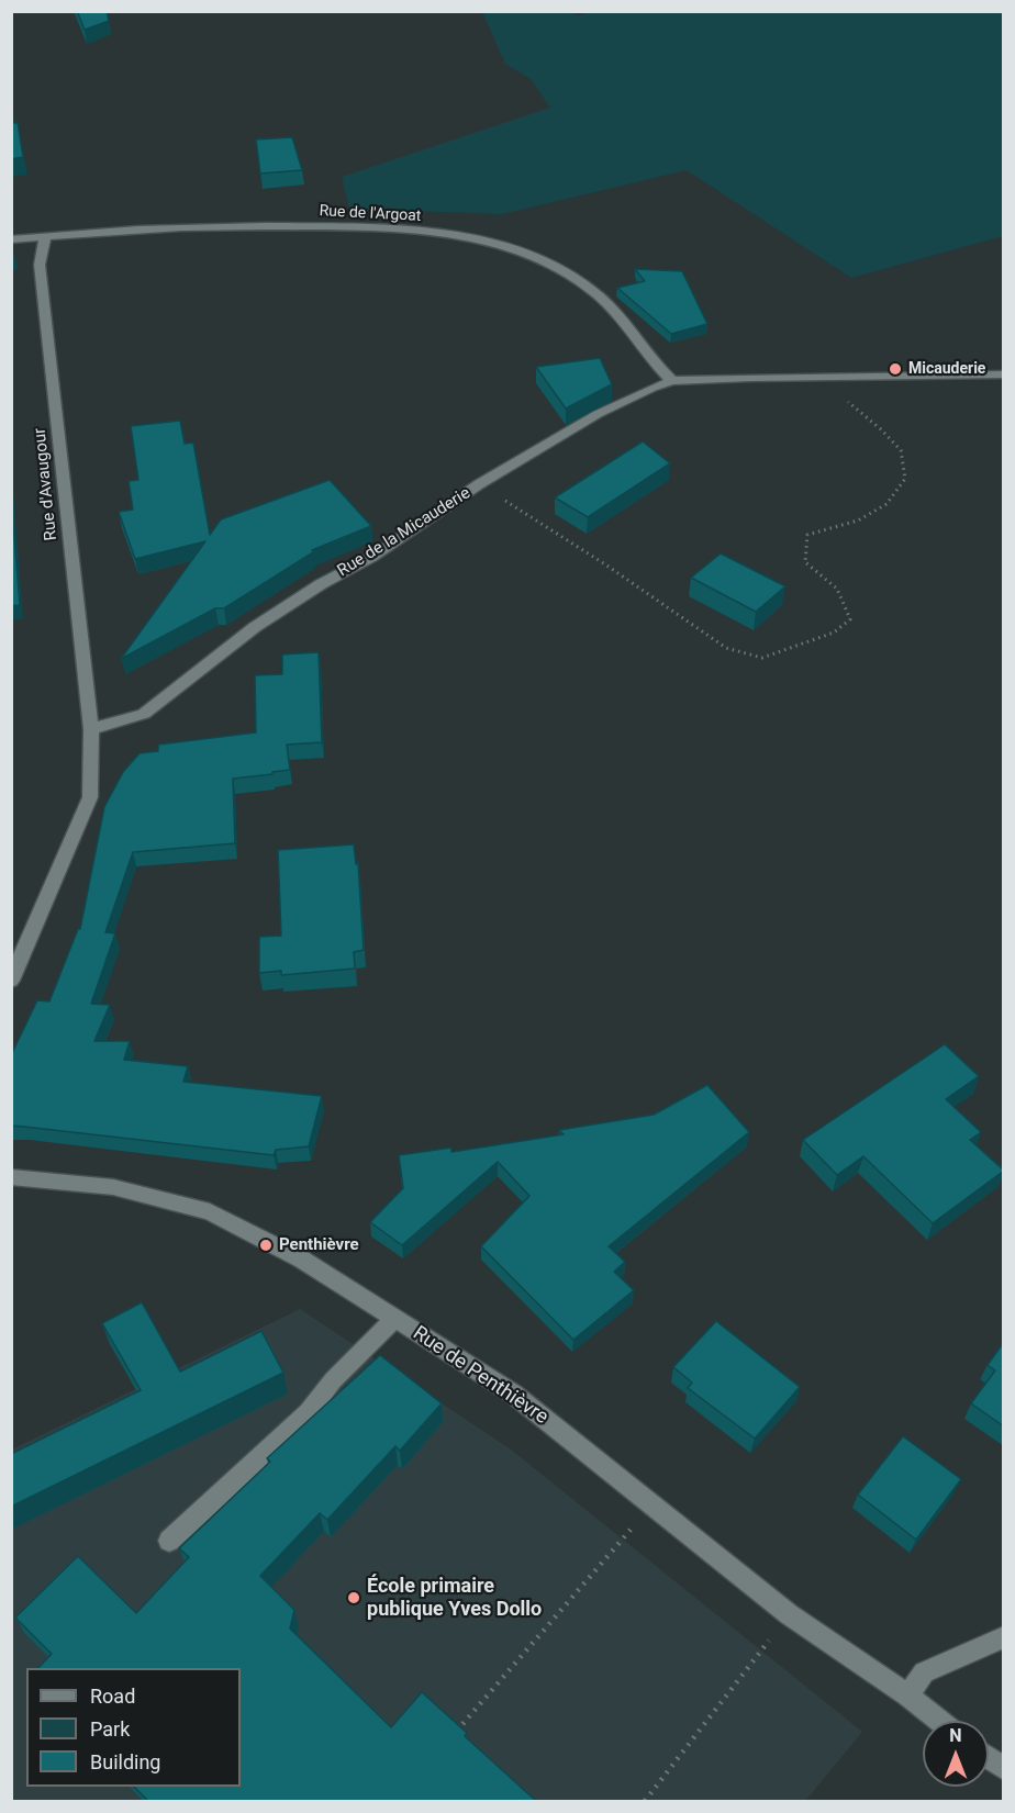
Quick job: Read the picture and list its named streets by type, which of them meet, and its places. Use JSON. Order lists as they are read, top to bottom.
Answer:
{
  "streets": {
    "street": [
      "Rue de l'Argoat",
      "Rue d'Avaugour",
      "Rue de la Micauderie",
      "Rue de Penthièvre"
    ]
  },
  "crossings": [
    ["Rue de l'Argoat", "Rue d'Avaugour"],
    ["Rue de l'Argoat", "Rue de la Micauderie"],
    ["Rue d'Avaugour", "Rue de la Micauderie"]
  ],
  "places": ["Micauderie", "Penthièvre", "École primaire publique Yves Dollo"],
  "legend": ["Road", "Park", "Building"],
  "north": "top"
}
